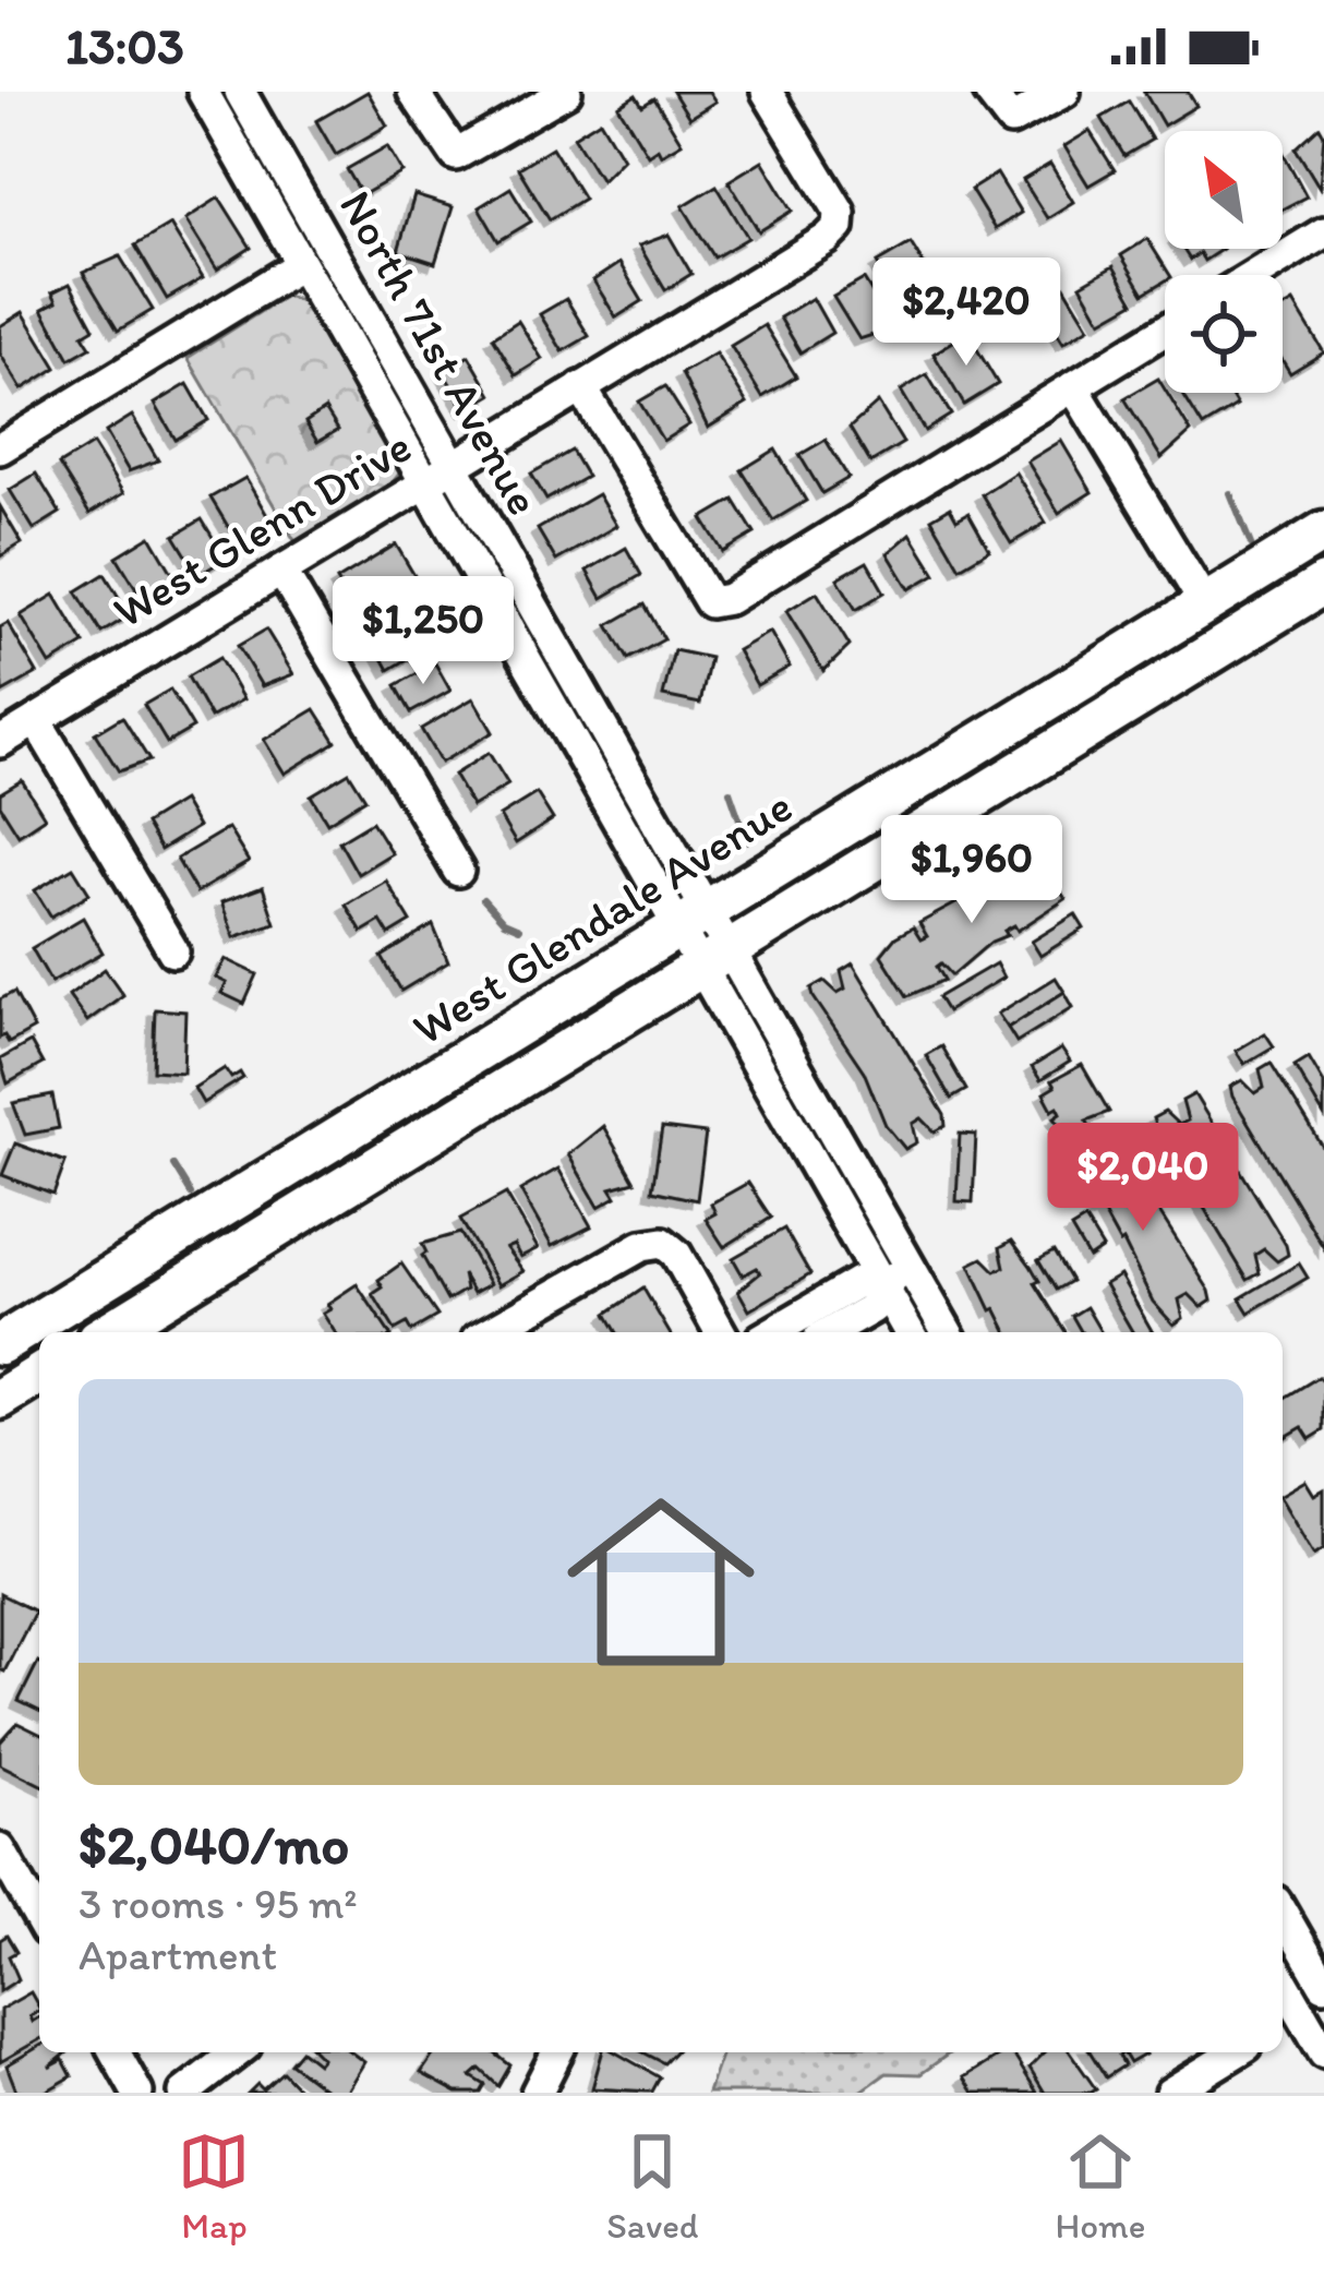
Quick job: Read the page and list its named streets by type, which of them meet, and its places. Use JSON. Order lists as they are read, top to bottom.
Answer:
{
  "streets": {
    "main road": ["West Glendale Avenue"],
    "street": ["North 71st Avenue", "West Glenn Drive"]
  },
  "crossings": [
    ["North 71st Avenue", "West Glenn Drive"],
    ["North 71st Avenue", "West Glendale Avenue"]
  ],
  "north": "top left",
  "page": {
    "status": "13:03",
    "price": [
      "$2,420",
      "$1,250",
      "$1,960",
      "$2,040"
    ],
    "list": [
      {
        "name": "$2,040/mo",
        "note": "3 rooms · 95 m² · Apartment"
      }
    ],
    "tabs": ["Map", "Saved", "Home"]
  }
}
